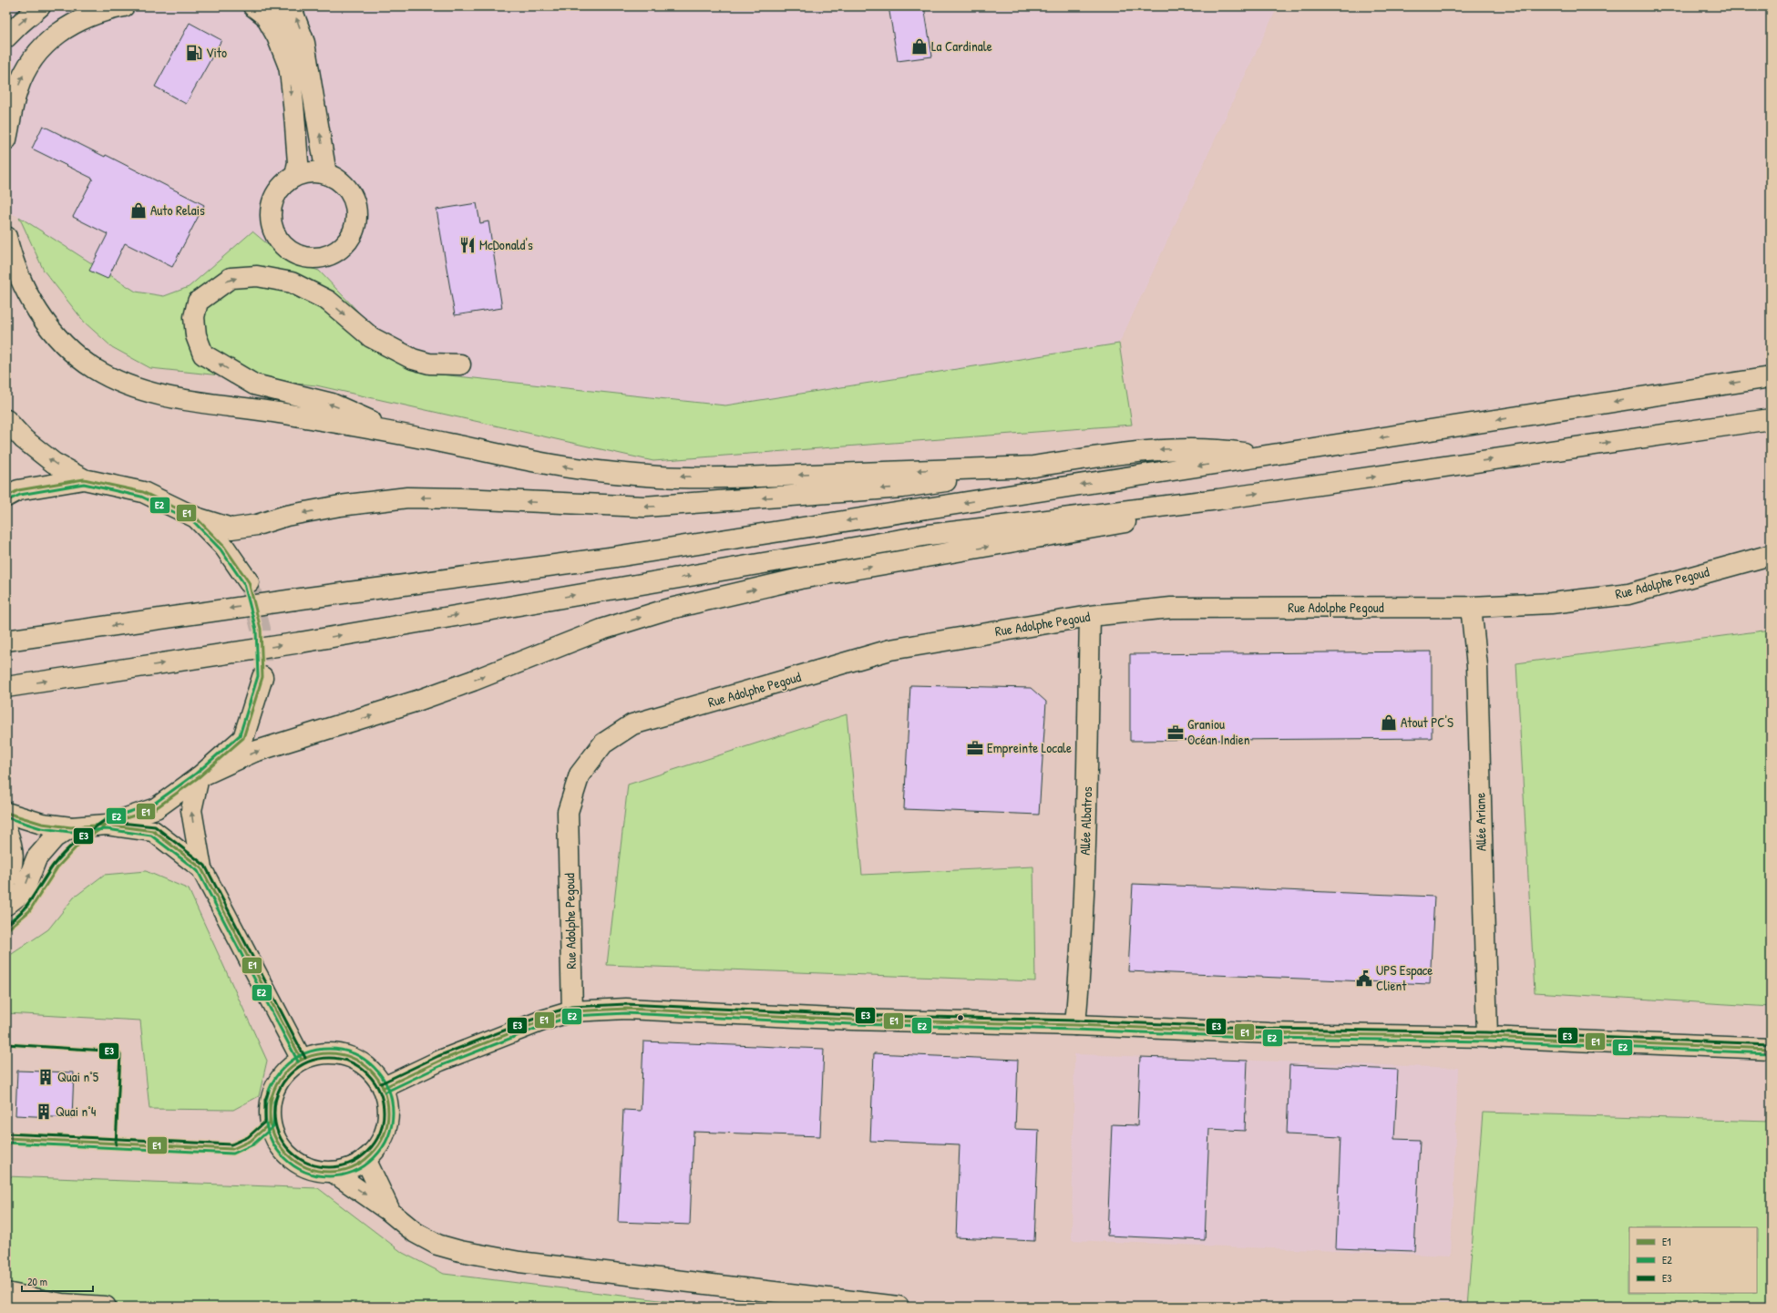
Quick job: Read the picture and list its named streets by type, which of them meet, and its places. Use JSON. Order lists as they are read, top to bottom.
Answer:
{
  "streets": {
    "main road": ["Rue Adolphe Pegoud", "Allée Albatros", "Allée Ariane"]
  },
  "crossings": [
    ["Rue Adolphe Pegoud", "Allée Albatros"],
    ["Rue Adolphe Pegoud", "Allée Ariane"]
  ],
  "places": {
    "shop": ["La Cardinale", "Auto Relais", "Atout PC'S"],
    "fuel station": ["Vito"],
    "restaurant": ["McDonald's"],
    "office": ["Graniou Océan Indien", "Empreinte Locale"],
    "public building": ["UPS Espace Client"],
    "building": ["Quai n°5", "Quai n°4"]
  },
  "lines": ["transit line E1", "transit line E2", "transit line E3"],
  "legend": ["E1", "E2", "E3"],
  "scale_bar": "20 m"
}
